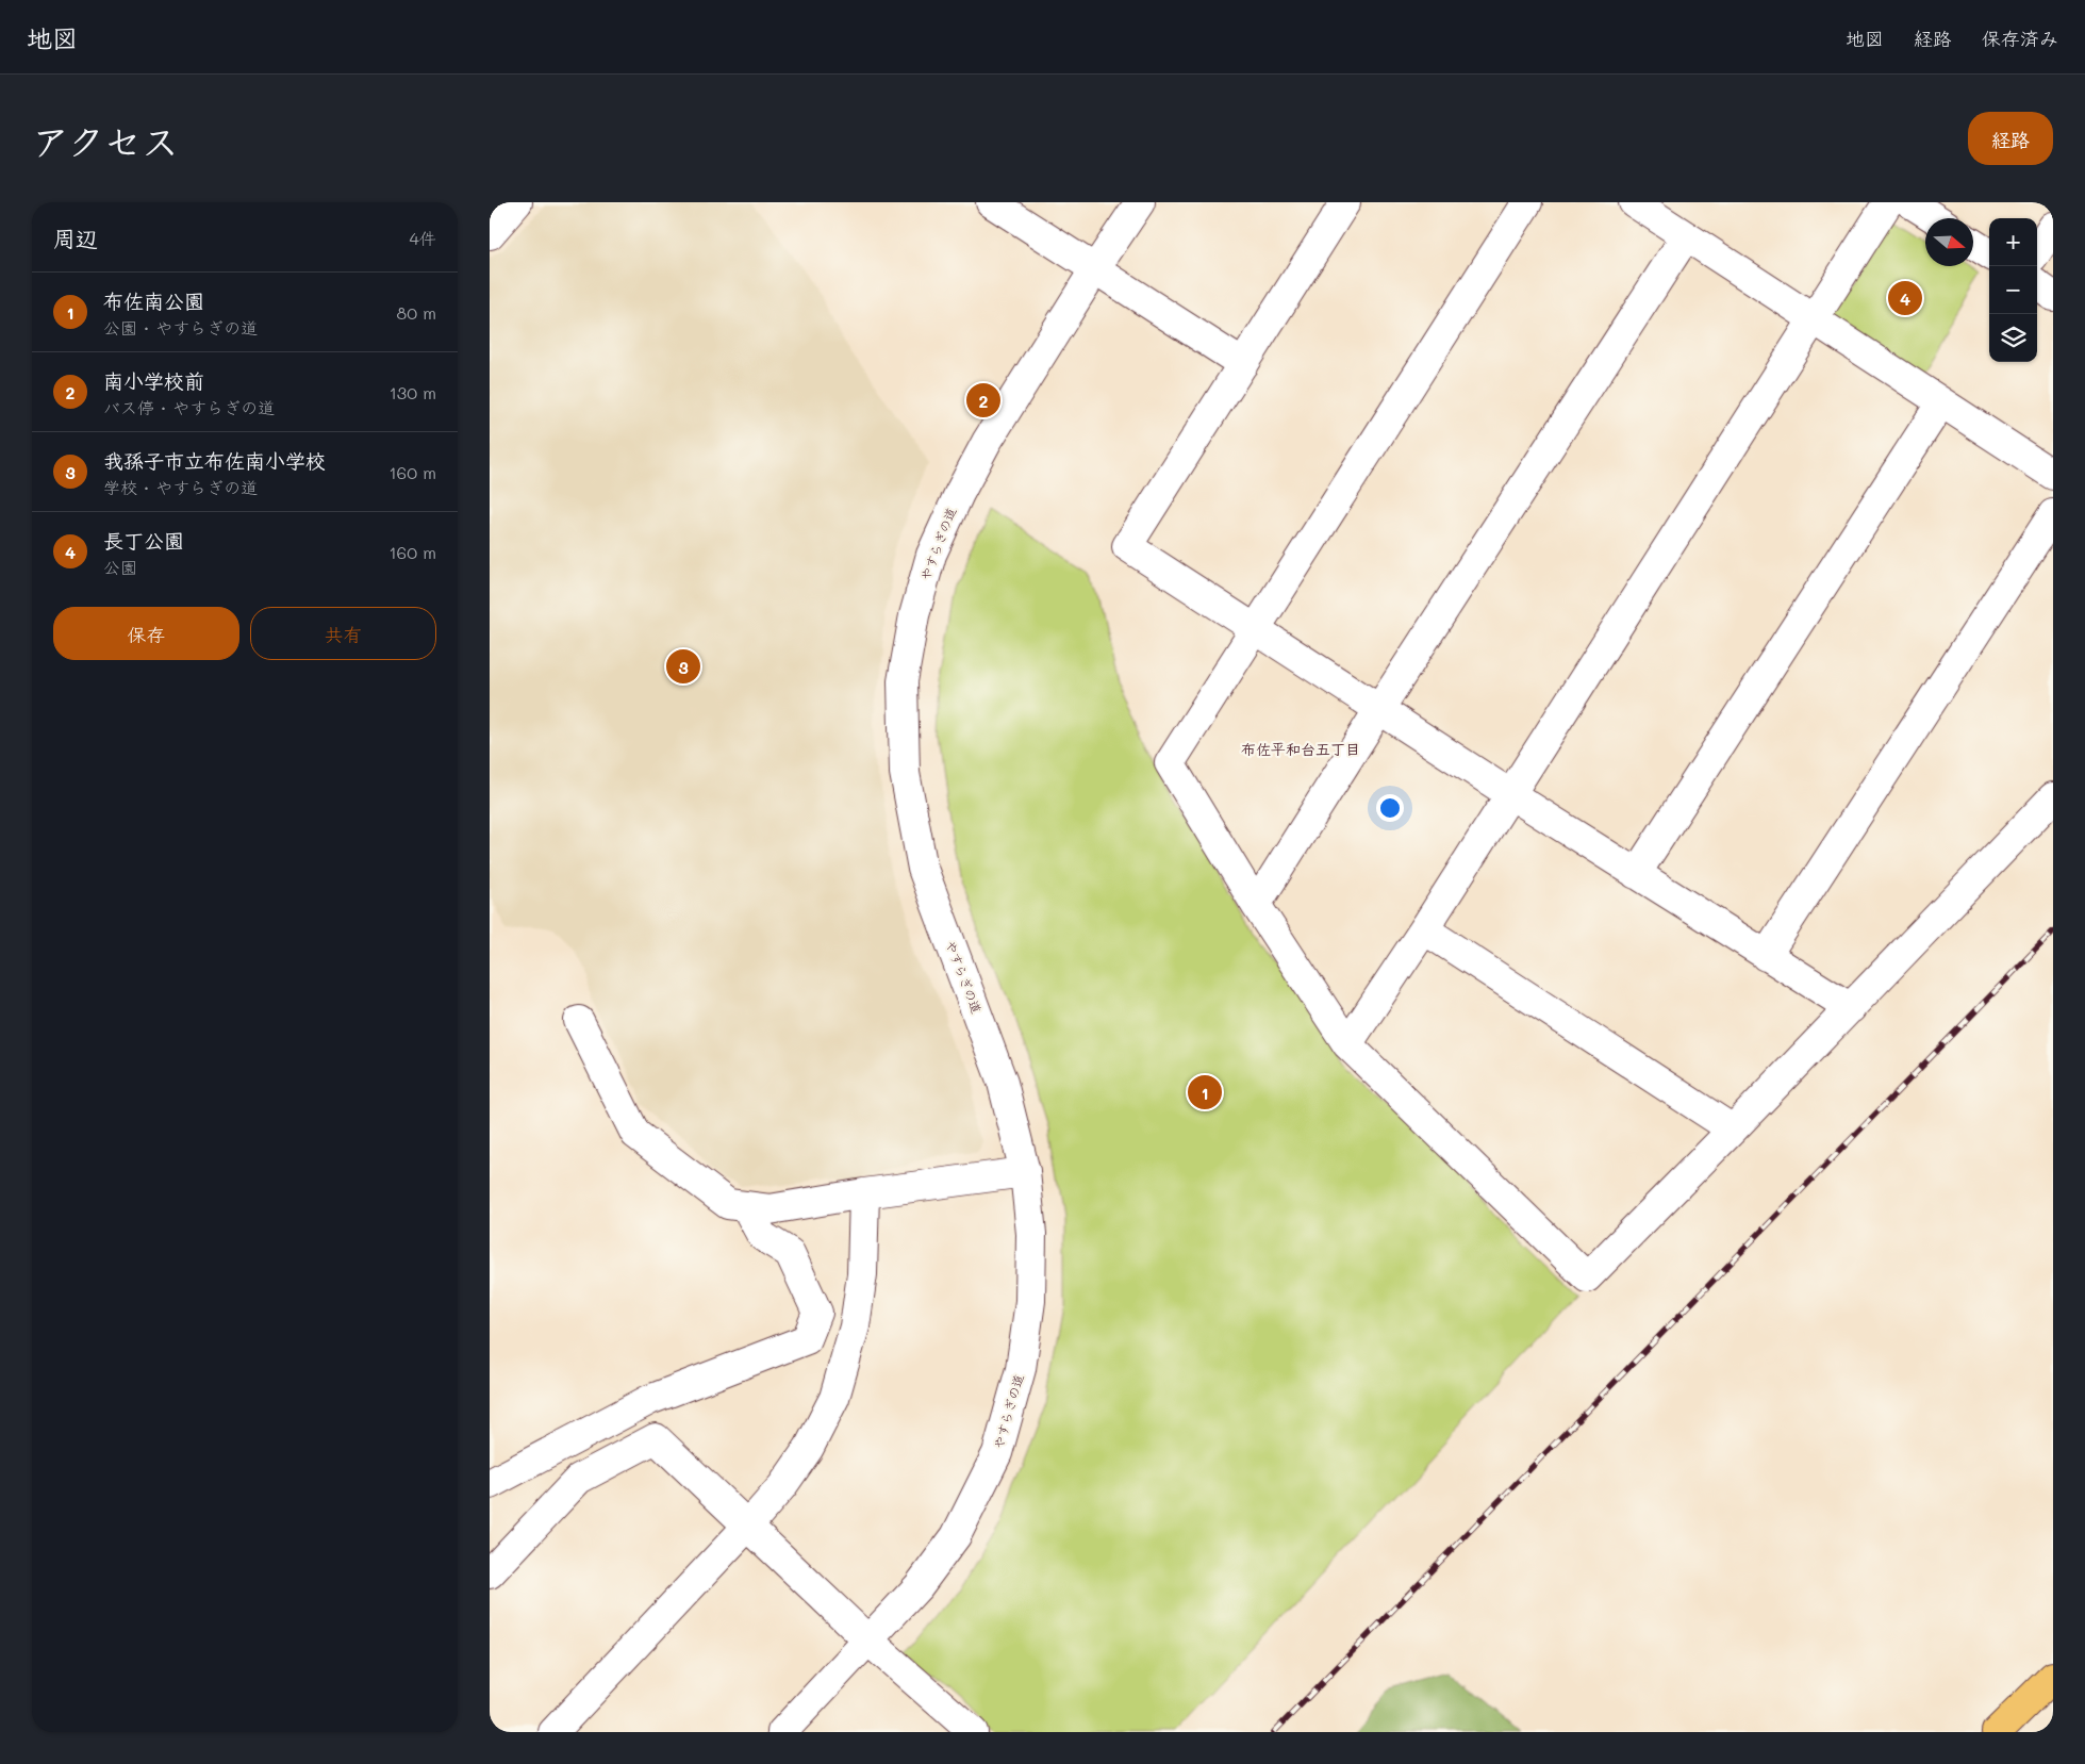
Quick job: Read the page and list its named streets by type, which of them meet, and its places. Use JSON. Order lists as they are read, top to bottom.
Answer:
{
  "streets": {
    "street": ["やすらぎの道"]
  },
  "districts": ["布佐平和台五丁目"],
  "north": "right",
  "page": {
    "header": "地図",
    "nav": ["地図", "経路", "保存済み"],
    "title": "アクセス",
    "buttons": [
      "経路",
      ["保存", "共有"]
    ],
    "heading": ["周辺", "4件"],
    "map_buttons": ["+", "−"],
    "list": [
      {
        "mark": "1",
        "name": "布佐南公園",
        "note": "公園 · やすらぎの道",
        "value": "80 m"
      },
      {
        "mark": "2",
        "name": "南小学校前",
        "note": "バス停 · やすらぎの道",
        "value": "130 m"
      },
      {
        "mark": "3",
        "name": "我孫子市立布佐南小学校",
        "note": "学校 · やすらぎの道",
        "value": "160 m"
      },
      {
        "mark": "4",
        "name": "長丁公園",
        "note": "公園",
        "value": "160 m"
      }
    ],
    "pins": [
      "4",
      "2",
      "3",
      "1"
    ]
  }
}
